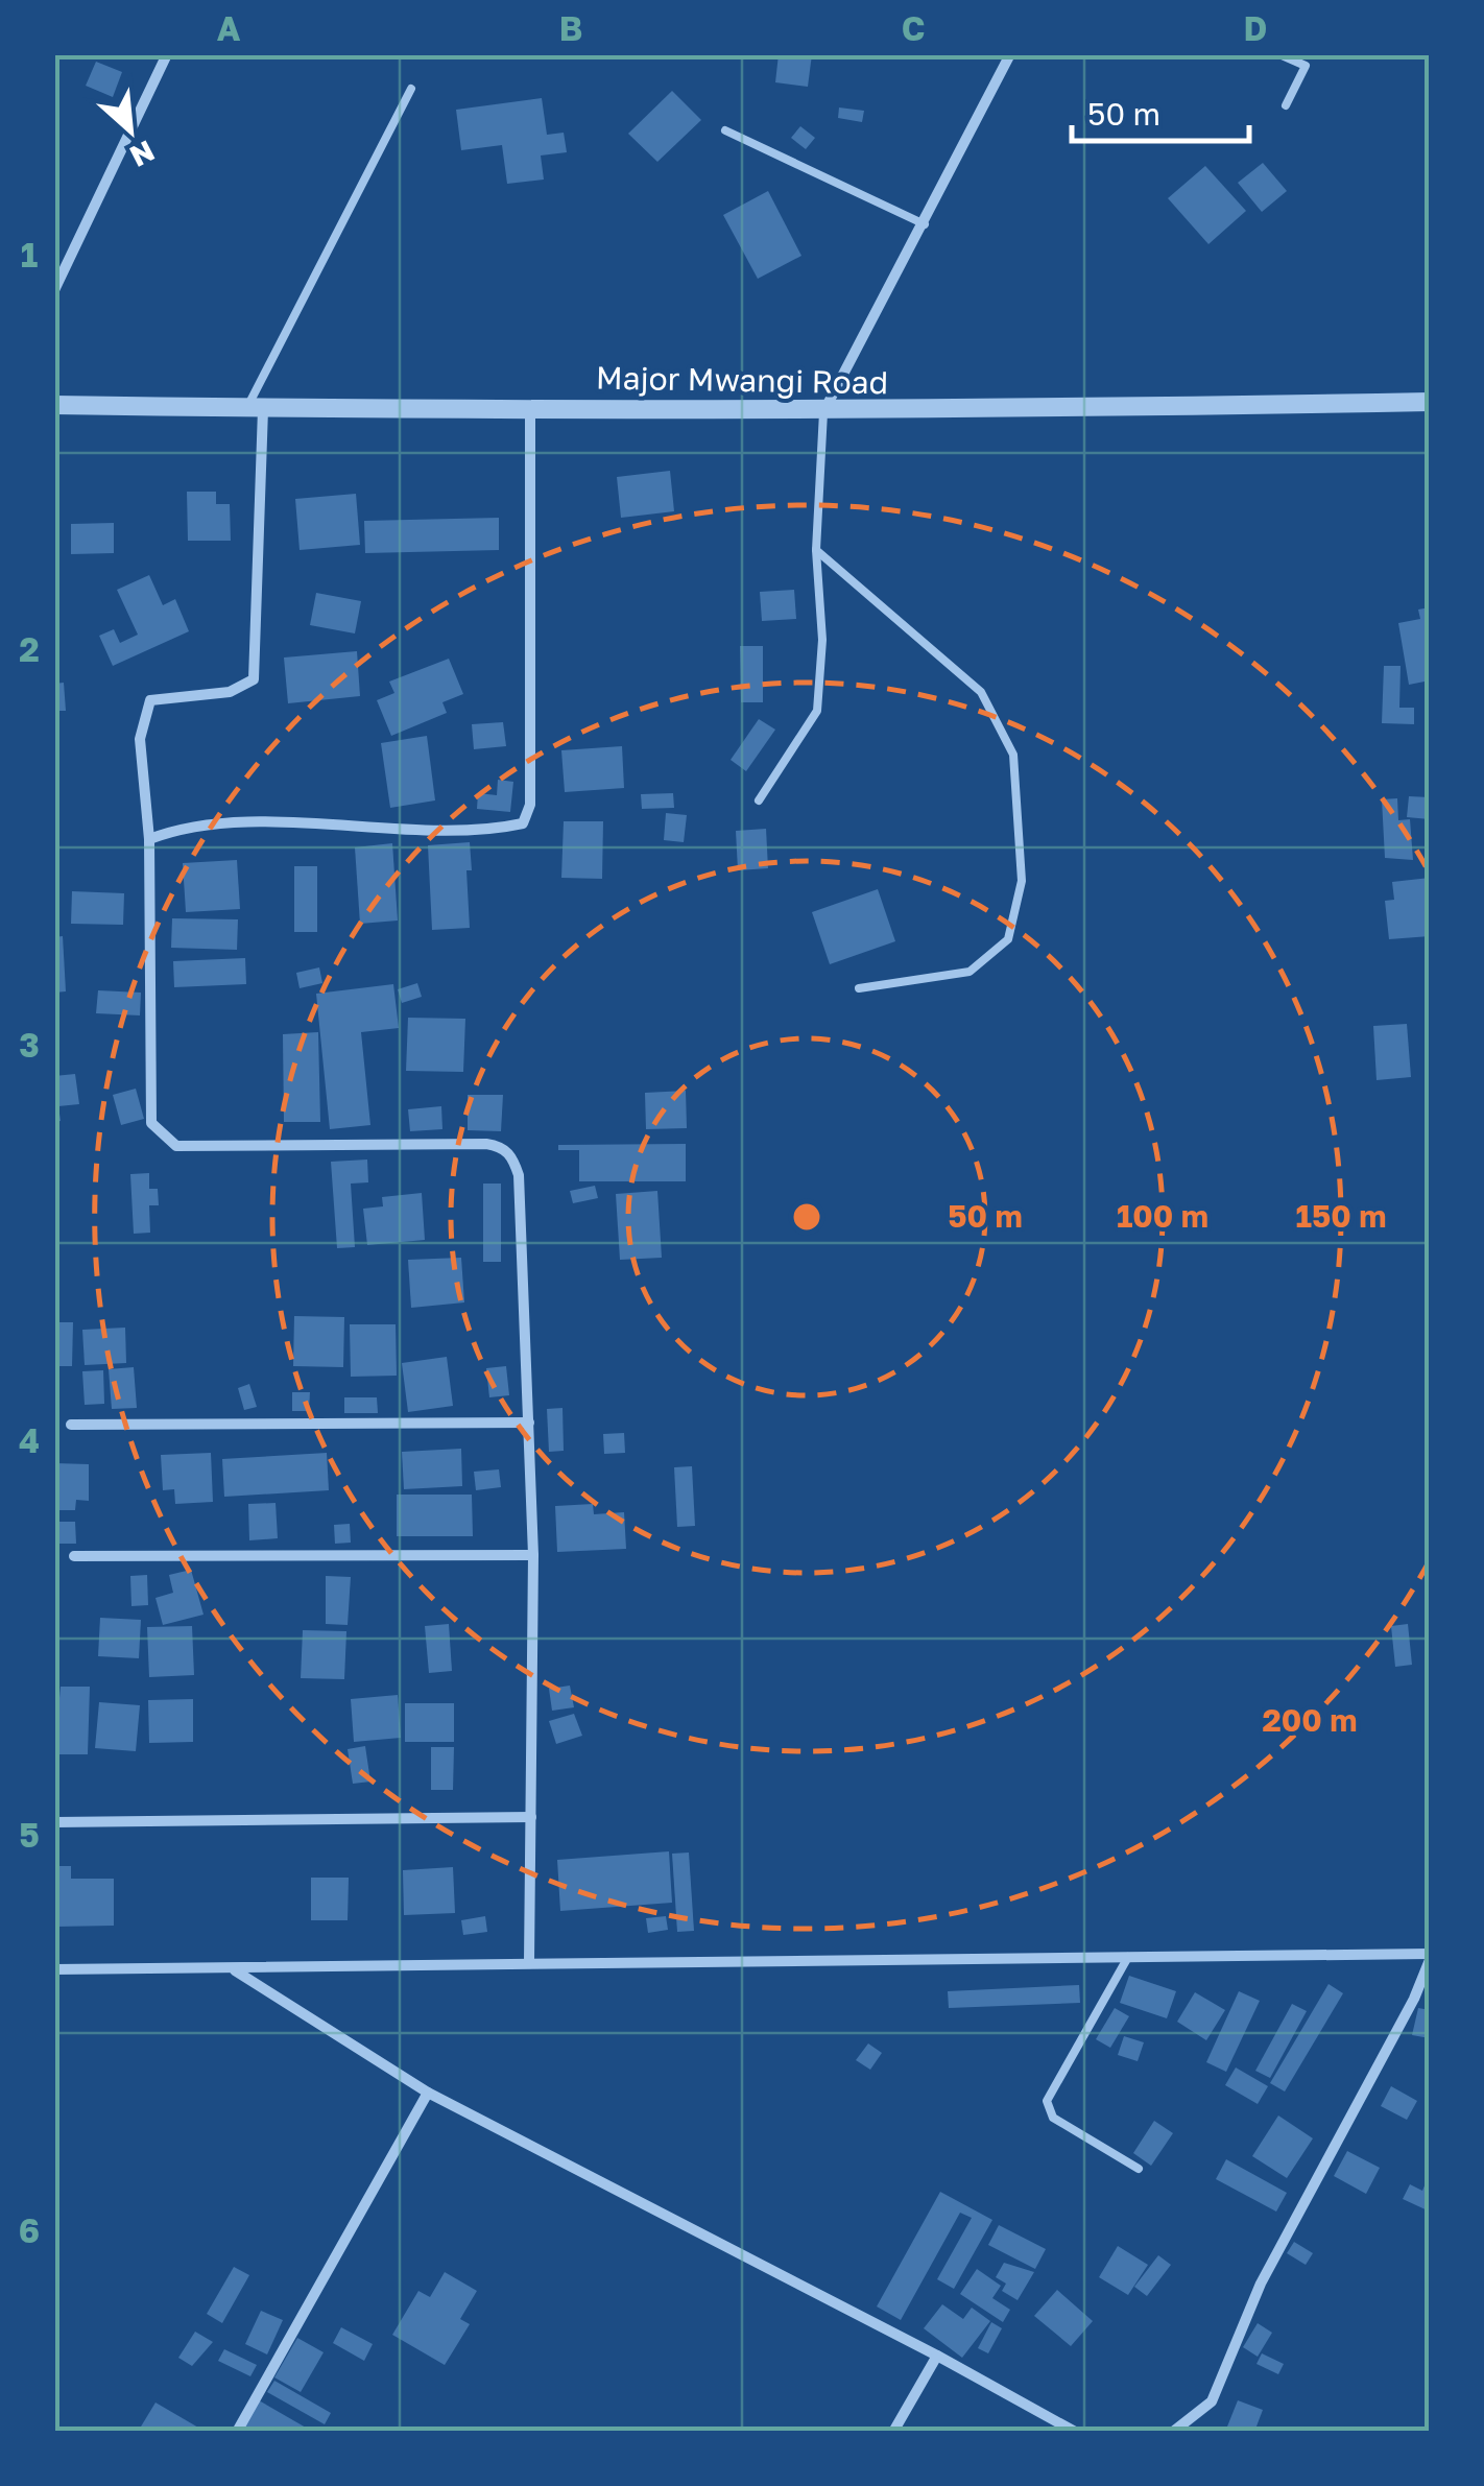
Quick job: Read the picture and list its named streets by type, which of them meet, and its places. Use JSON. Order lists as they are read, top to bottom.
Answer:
{
  "streets": {
    "street": ["Major Mwangi Road"]
  },
  "scale_bar": "50 m",
  "north": "bottom right",
  "grid": {
    "columns": [
      "A",
      "B",
      "C",
      "D"
    ],
    "rows": [
      "1",
      "2",
      "3",
      "4",
      "5",
      "6"
    ]
  },
  "rings": [
    "50 m",
    "100 m",
    "150 m",
    "200 m"
  ]
}
